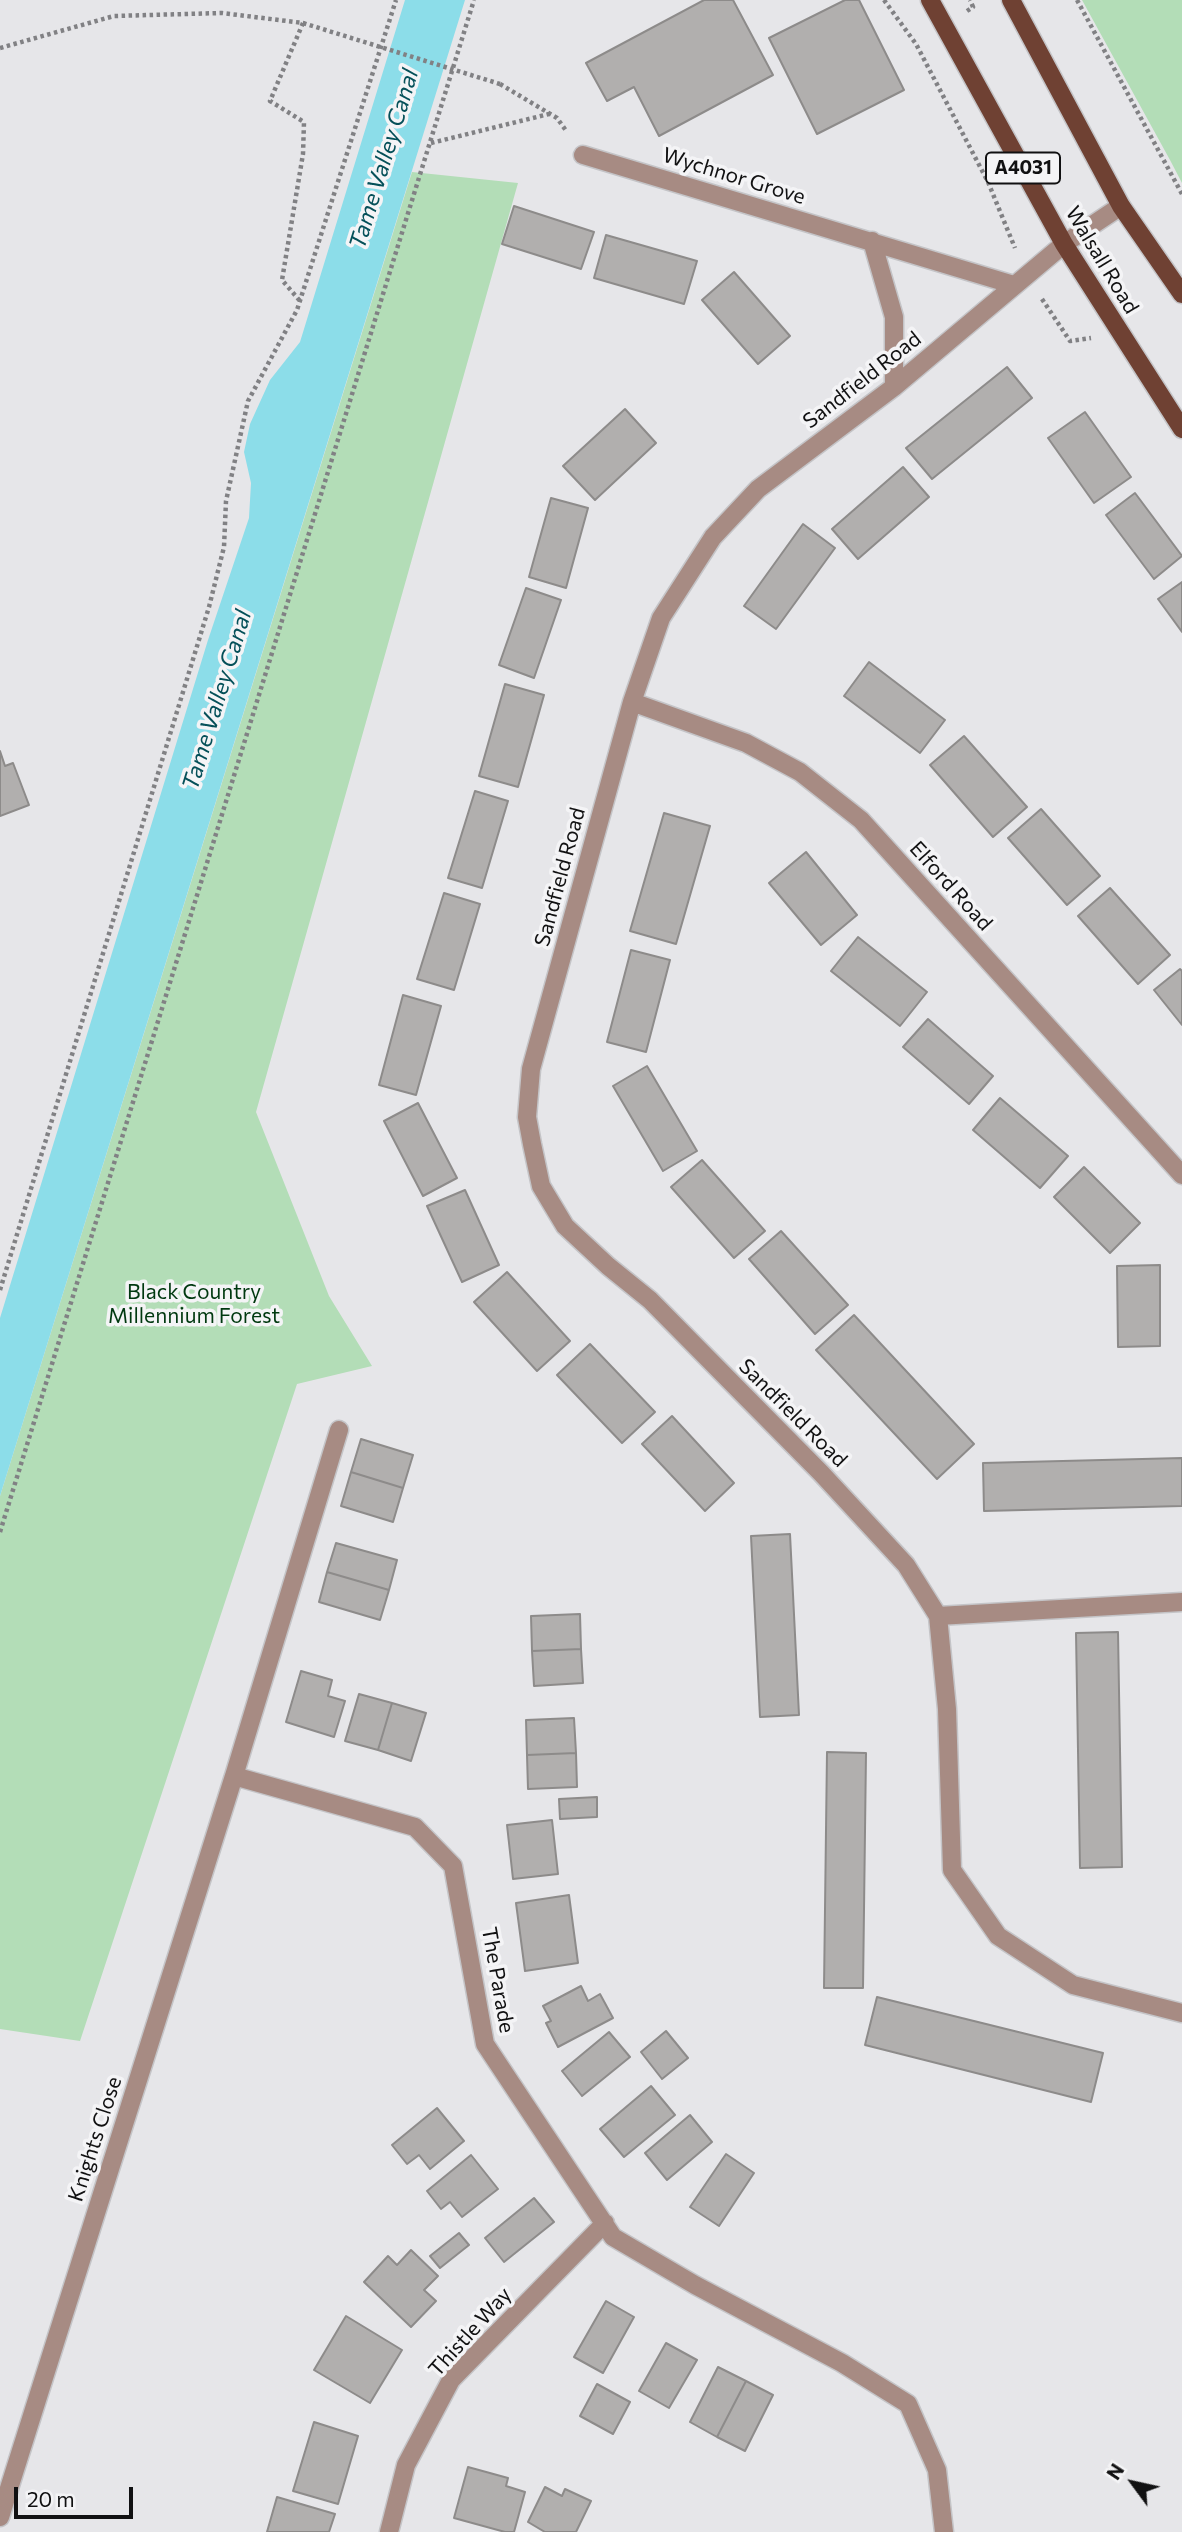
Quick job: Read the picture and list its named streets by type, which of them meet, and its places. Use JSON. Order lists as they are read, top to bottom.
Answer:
{
  "streets": {
    "main road": ["A4031", "Walsall Road"],
    "street": [
      "Wychnor Grove",
      "Sandfield Road",
      "Elford Road",
      "The Parade",
      "Knights Close",
      "Thistle Way"
    ]
  },
  "crossings": [
    ["A4031", "Sandfield Road"],
    ["Wychnor Grove", "Sandfield Road"],
    ["Walsall Road", "Sandfield Road"],
    ["Sandfield Road", "Elford Road"],
    ["The Parade", "Knights Close"],
    ["The Parade", "Thistle Way"]
  ],
  "water": ["Tame Valley Canal"],
  "parks": ["Black Country Millennium Forest"],
  "scale_bar": "20 m",
  "north": "top left"
}
